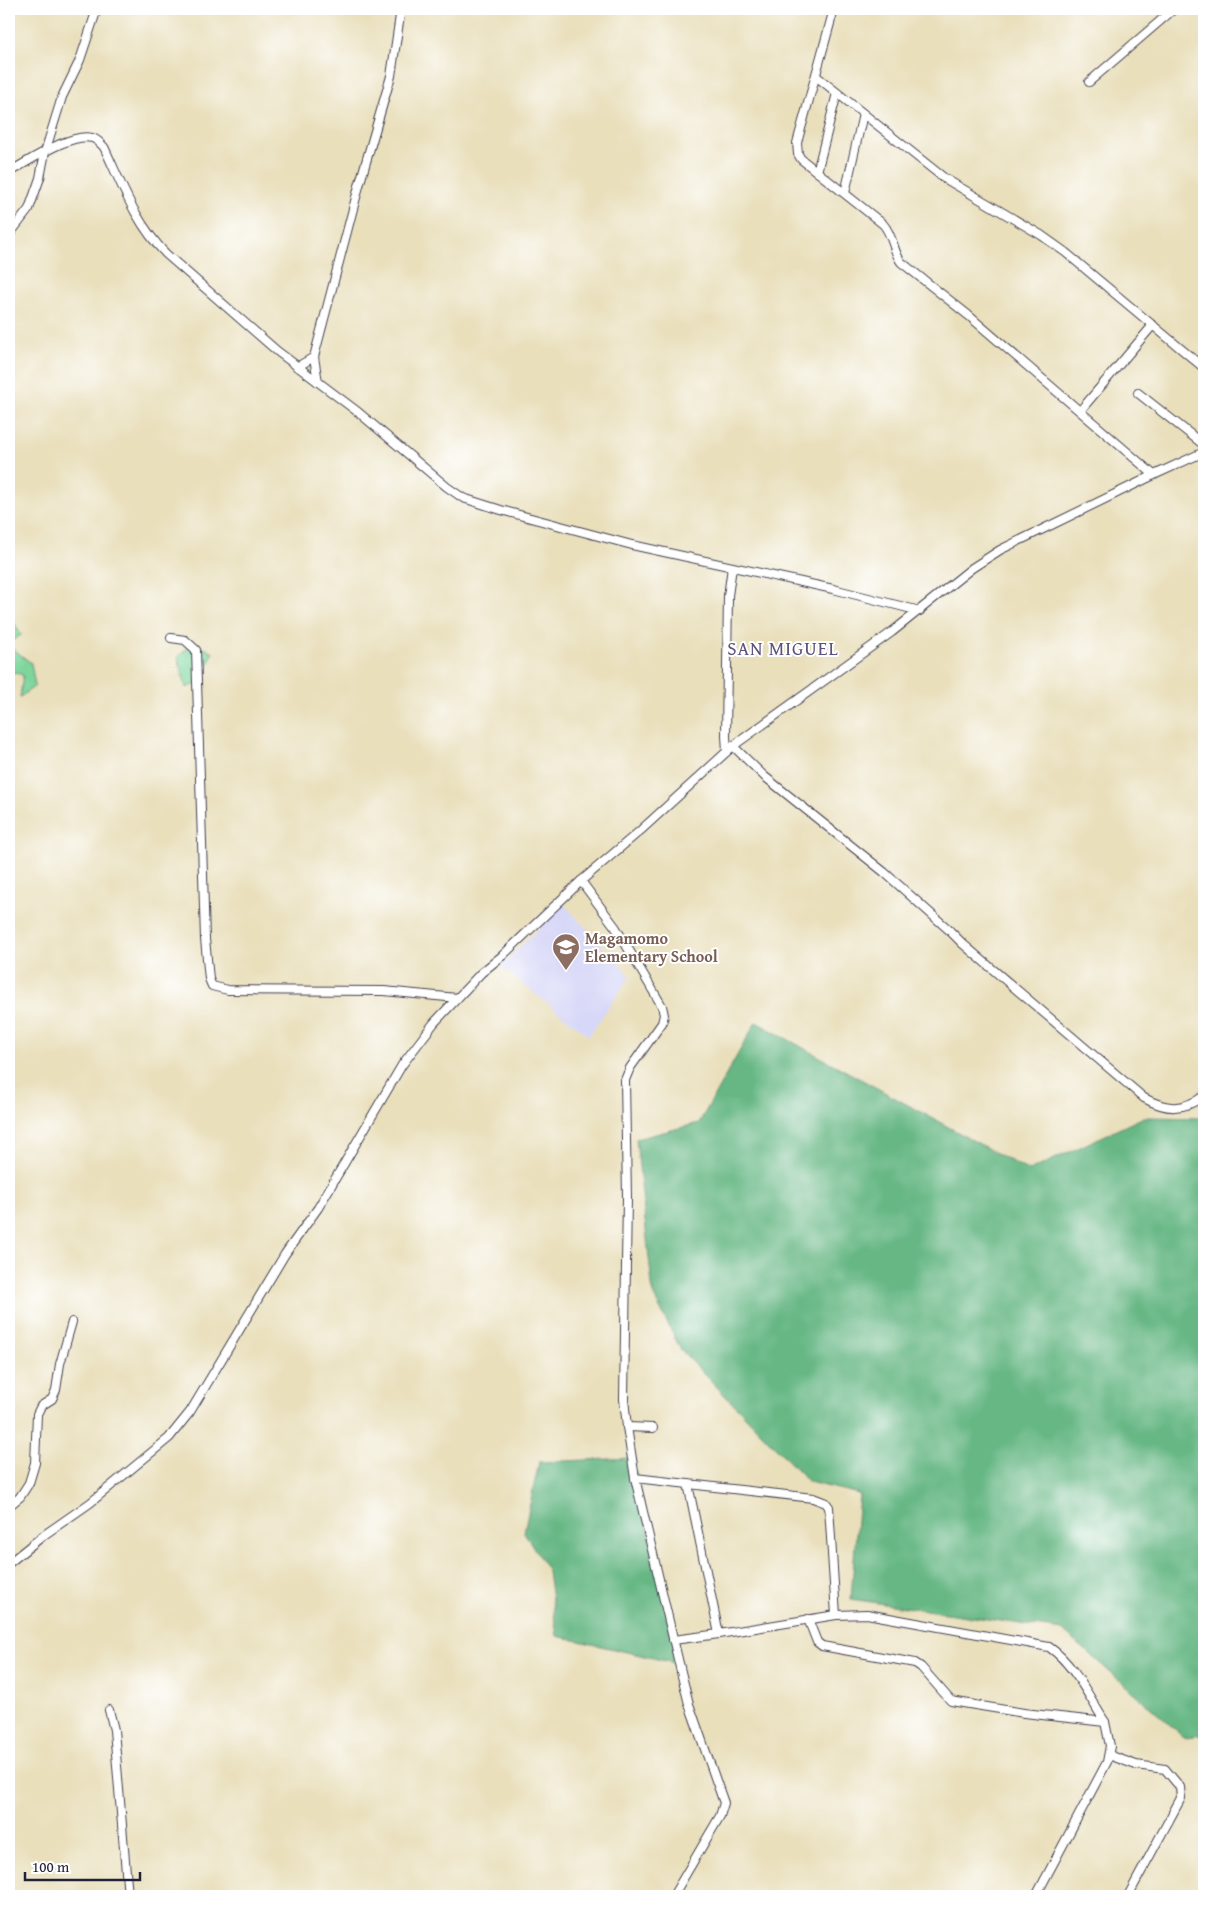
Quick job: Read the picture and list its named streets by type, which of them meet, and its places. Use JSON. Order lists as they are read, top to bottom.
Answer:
{
  "districts": ["SAN MIGUEL"],
  "places": {
    "school or university": ["Magamomo Elementary School"]
  },
  "scale_bar": "100 m"
}
